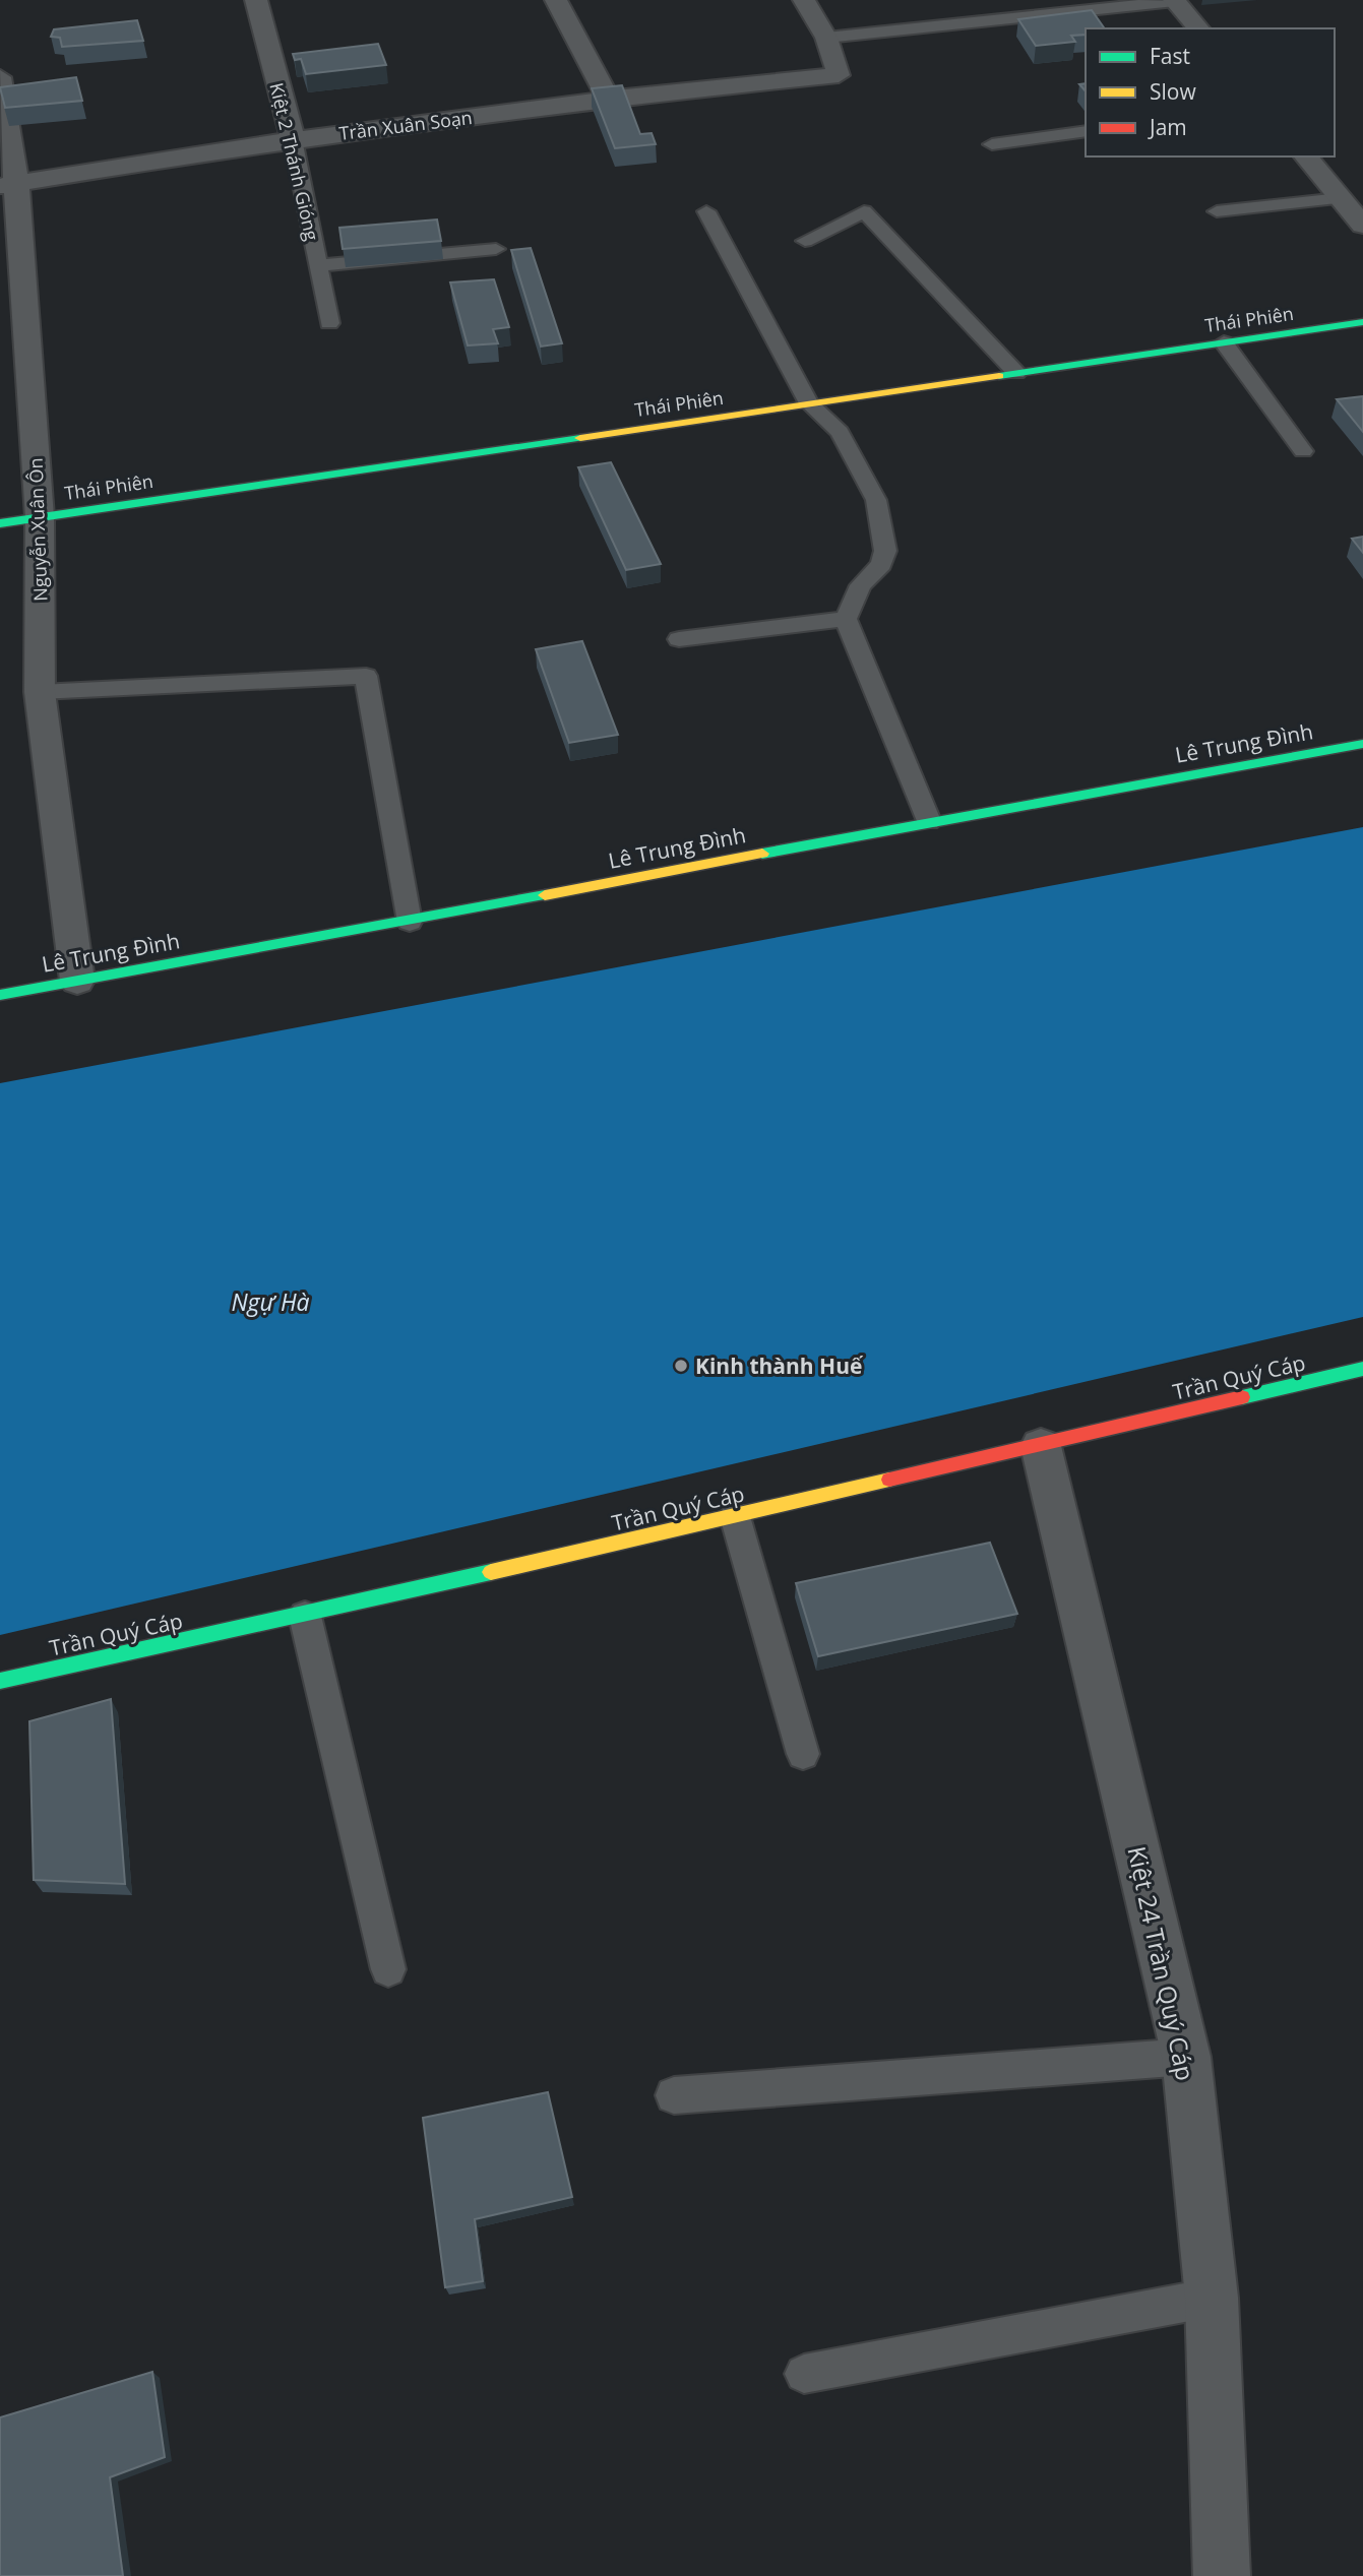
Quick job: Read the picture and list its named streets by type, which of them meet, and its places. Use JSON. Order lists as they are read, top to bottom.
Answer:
{
  "streets": {
    "street": [
      "Trần Xuân Soạn",
      "Kiệt 2 Thánh Gióng",
      "Thái Phiên",
      "Nguyễn Xuân Ôn",
      "Lê Trung Đình",
      "Trần Quý Cáp",
      "Kiệt 24 Trần Quý Cáp"
    ]
  },
  "crossings": [
    ["Trần Xuân Soạn", "Kiệt 2 Thánh Gióng"],
    ["Trần Xuân Soạn", "Nguyễn Xuân Ôn"],
    ["Thái Phiên", "Nguyễn Xuân Ôn"],
    ["Nguyễn Xuân Ôn", "Lê Trung Đình"],
    ["Trần Quý Cáp", "Kiệt 24 Trần Quý Cáp"]
  ],
  "water": ["Ngự Hà"],
  "places": ["Kinh thành Huế"],
  "legend": ["Fast", "Slow", "Jam"]
}
